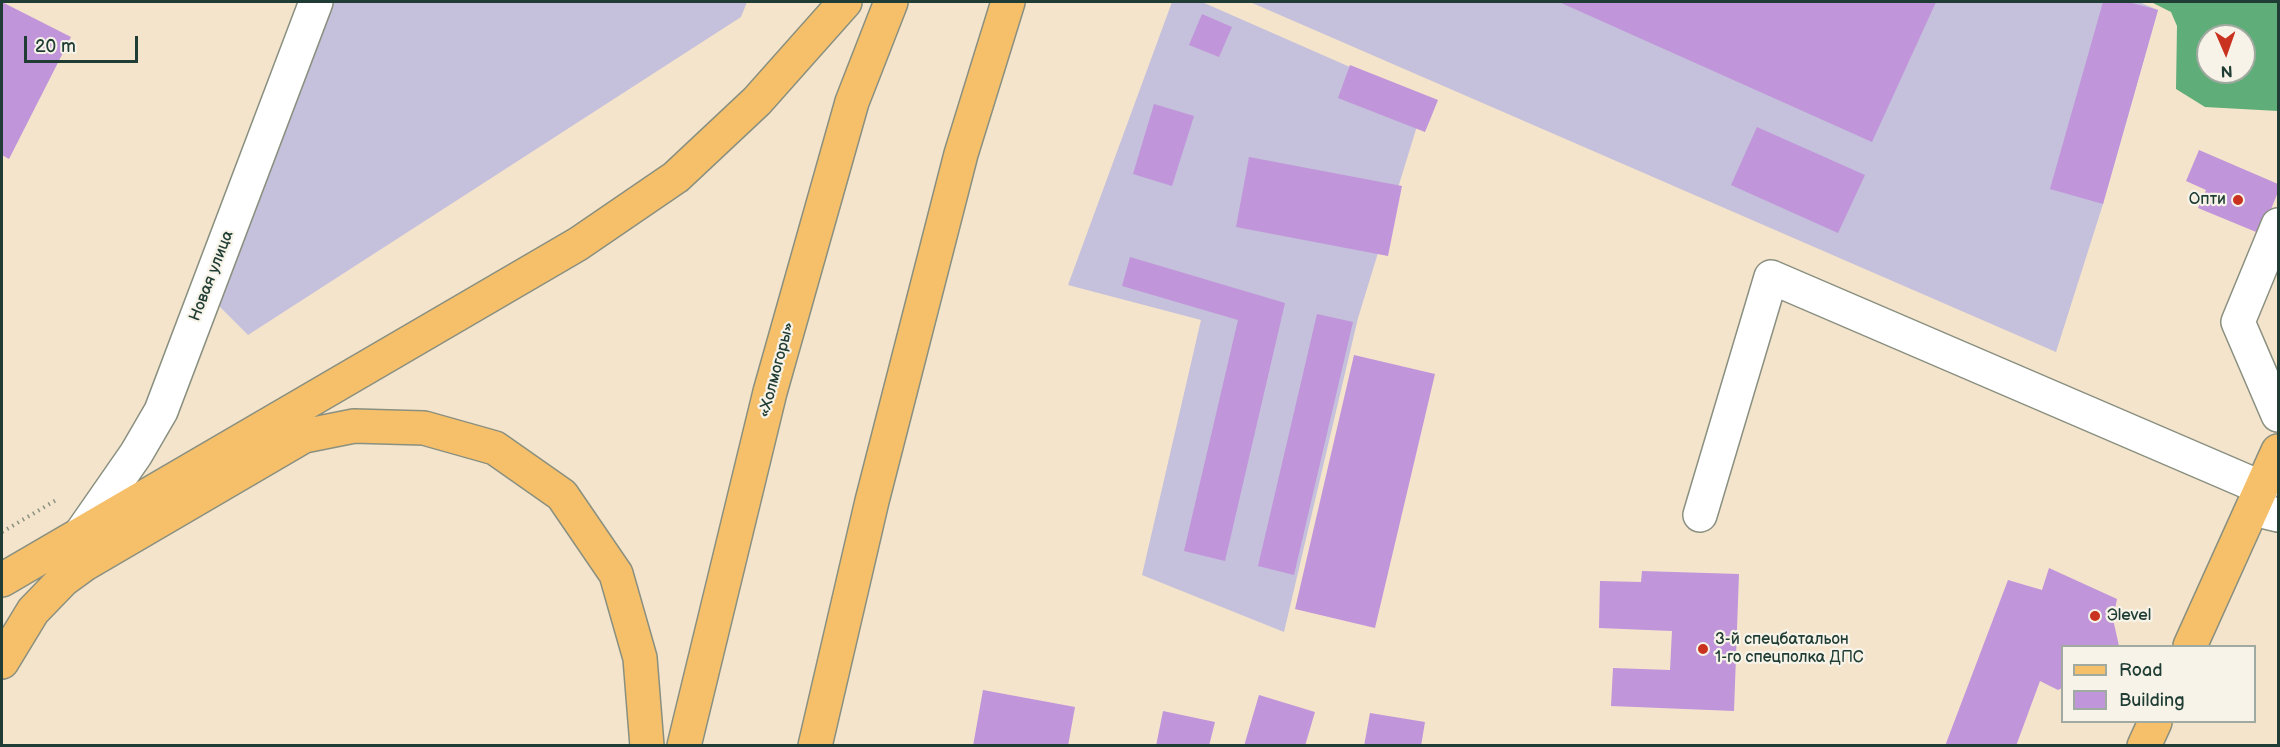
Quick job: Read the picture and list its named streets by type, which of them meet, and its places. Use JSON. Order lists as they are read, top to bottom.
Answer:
{
  "streets": {
    "main road": ["«Холмогоры»"],
    "lane": ["Новая улица"]
  },
  "places": ["Опти", "Эlevel", "3-й спецбатальон 1-го спецполка ДПС"],
  "legend": ["Road", "Building"],
  "scale_bar": "20 m",
  "north": "bottom"
}
